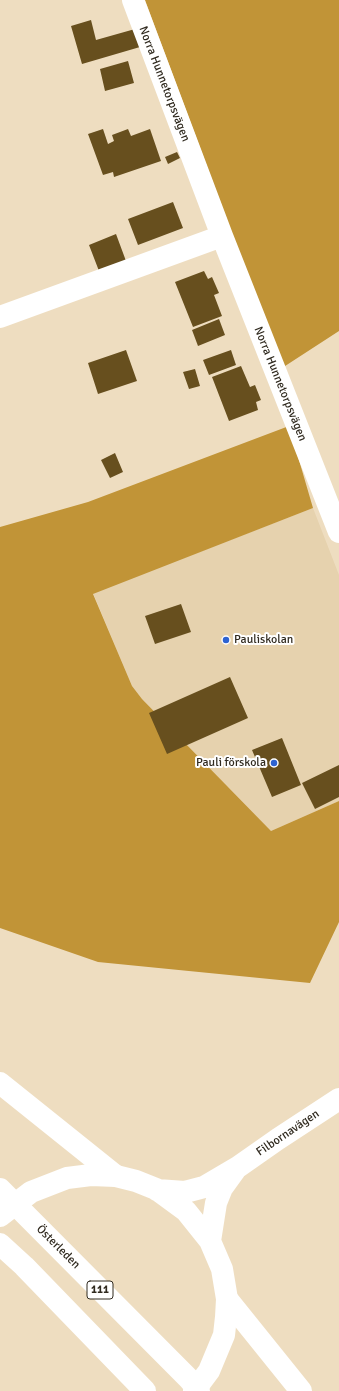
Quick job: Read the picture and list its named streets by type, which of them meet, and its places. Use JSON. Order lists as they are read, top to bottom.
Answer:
{
  "streets": {
    "street": [
      "Norra Hunnetorpsvägen",
      "Filbornavägen",
      "Österleden",
      "111"
    ]
  },
  "places": ["Pauliskolan", "Pauli förskola"]
}
